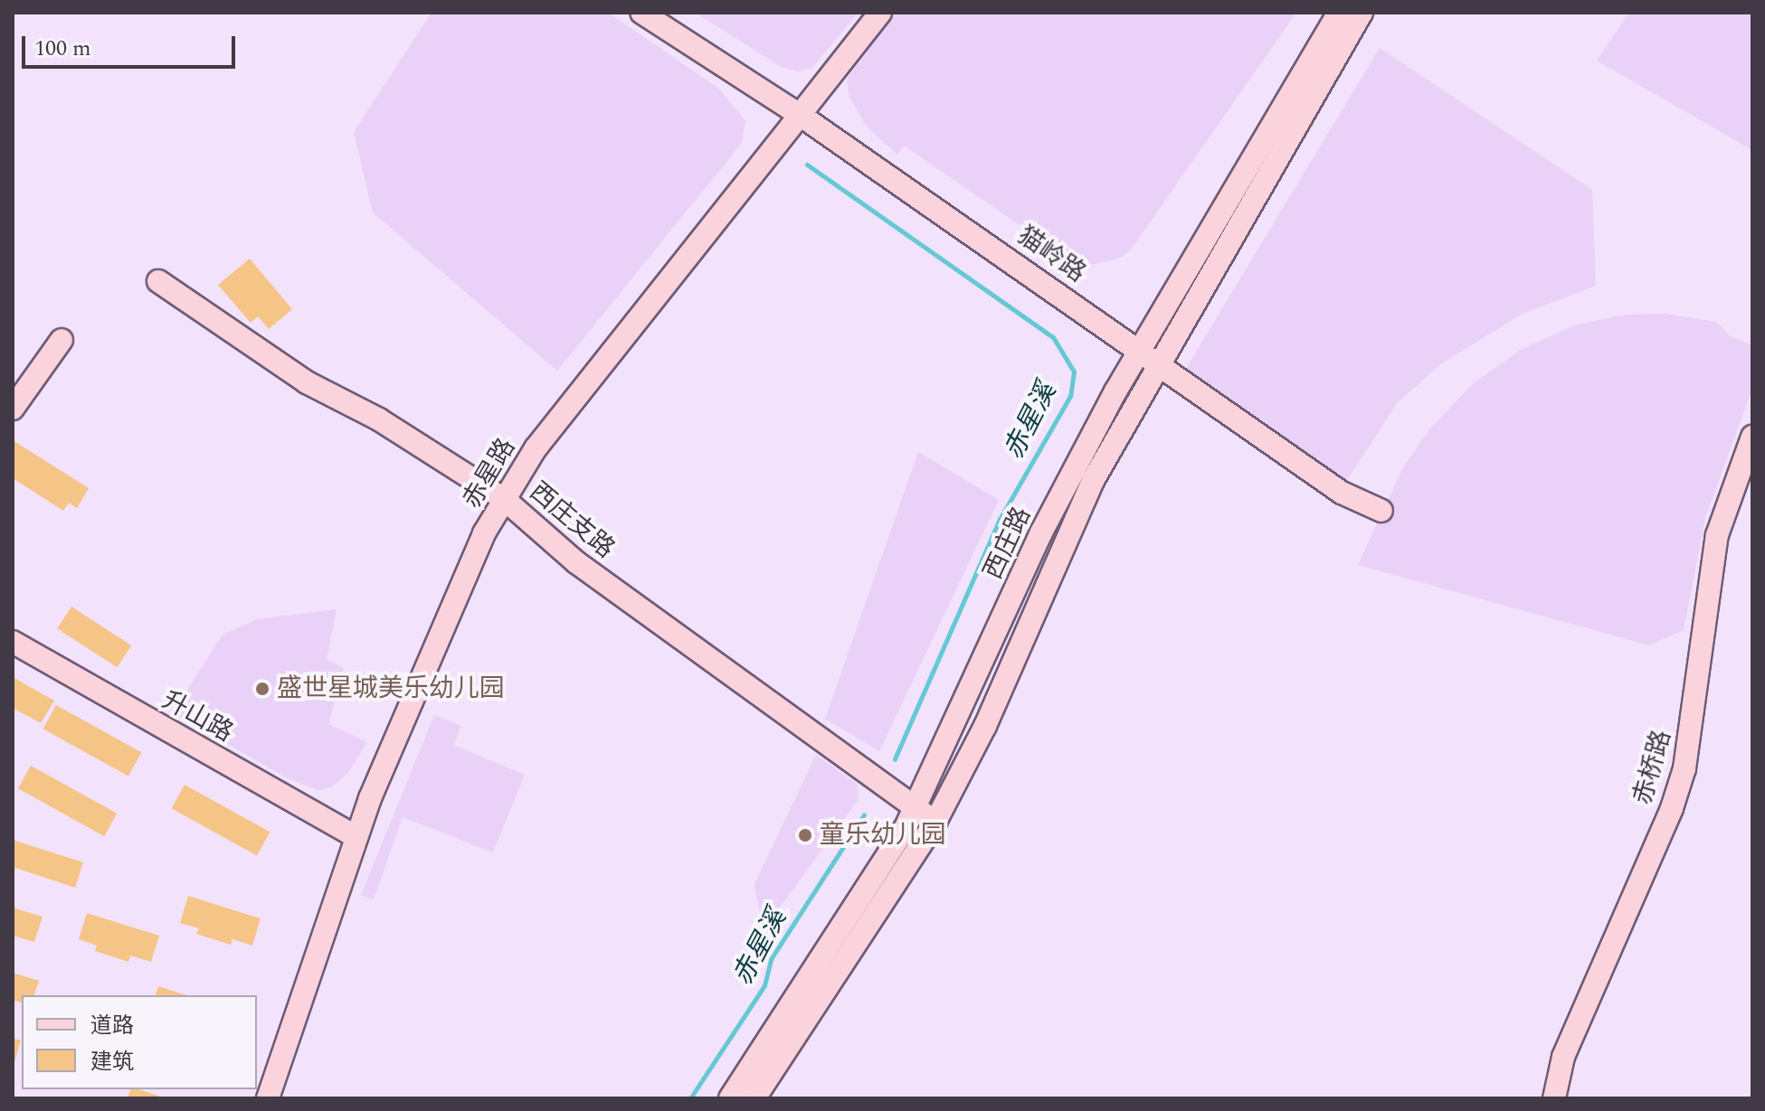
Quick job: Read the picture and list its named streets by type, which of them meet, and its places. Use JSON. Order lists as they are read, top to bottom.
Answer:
{
  "streets": {
    "street": [
      "猫岭路",
      "赤星路",
      "西庄支路",
      "西庄路",
      "升山路",
      "赤桥路"
    ]
  },
  "crossings": [
    ["猫岭路", "赤星路"],
    ["猫岭路", "西庄路"],
    ["赤星路", "西庄支路"],
    ["赤星路", "升山路"],
    ["西庄支路", "西庄路"]
  ],
  "water": ["赤星溪"],
  "places": ["盛世星城美乐幼儿园", "童乐幼儿园"],
  "legend": ["道路", "建筑"],
  "scale_bar": "100 m"
}
